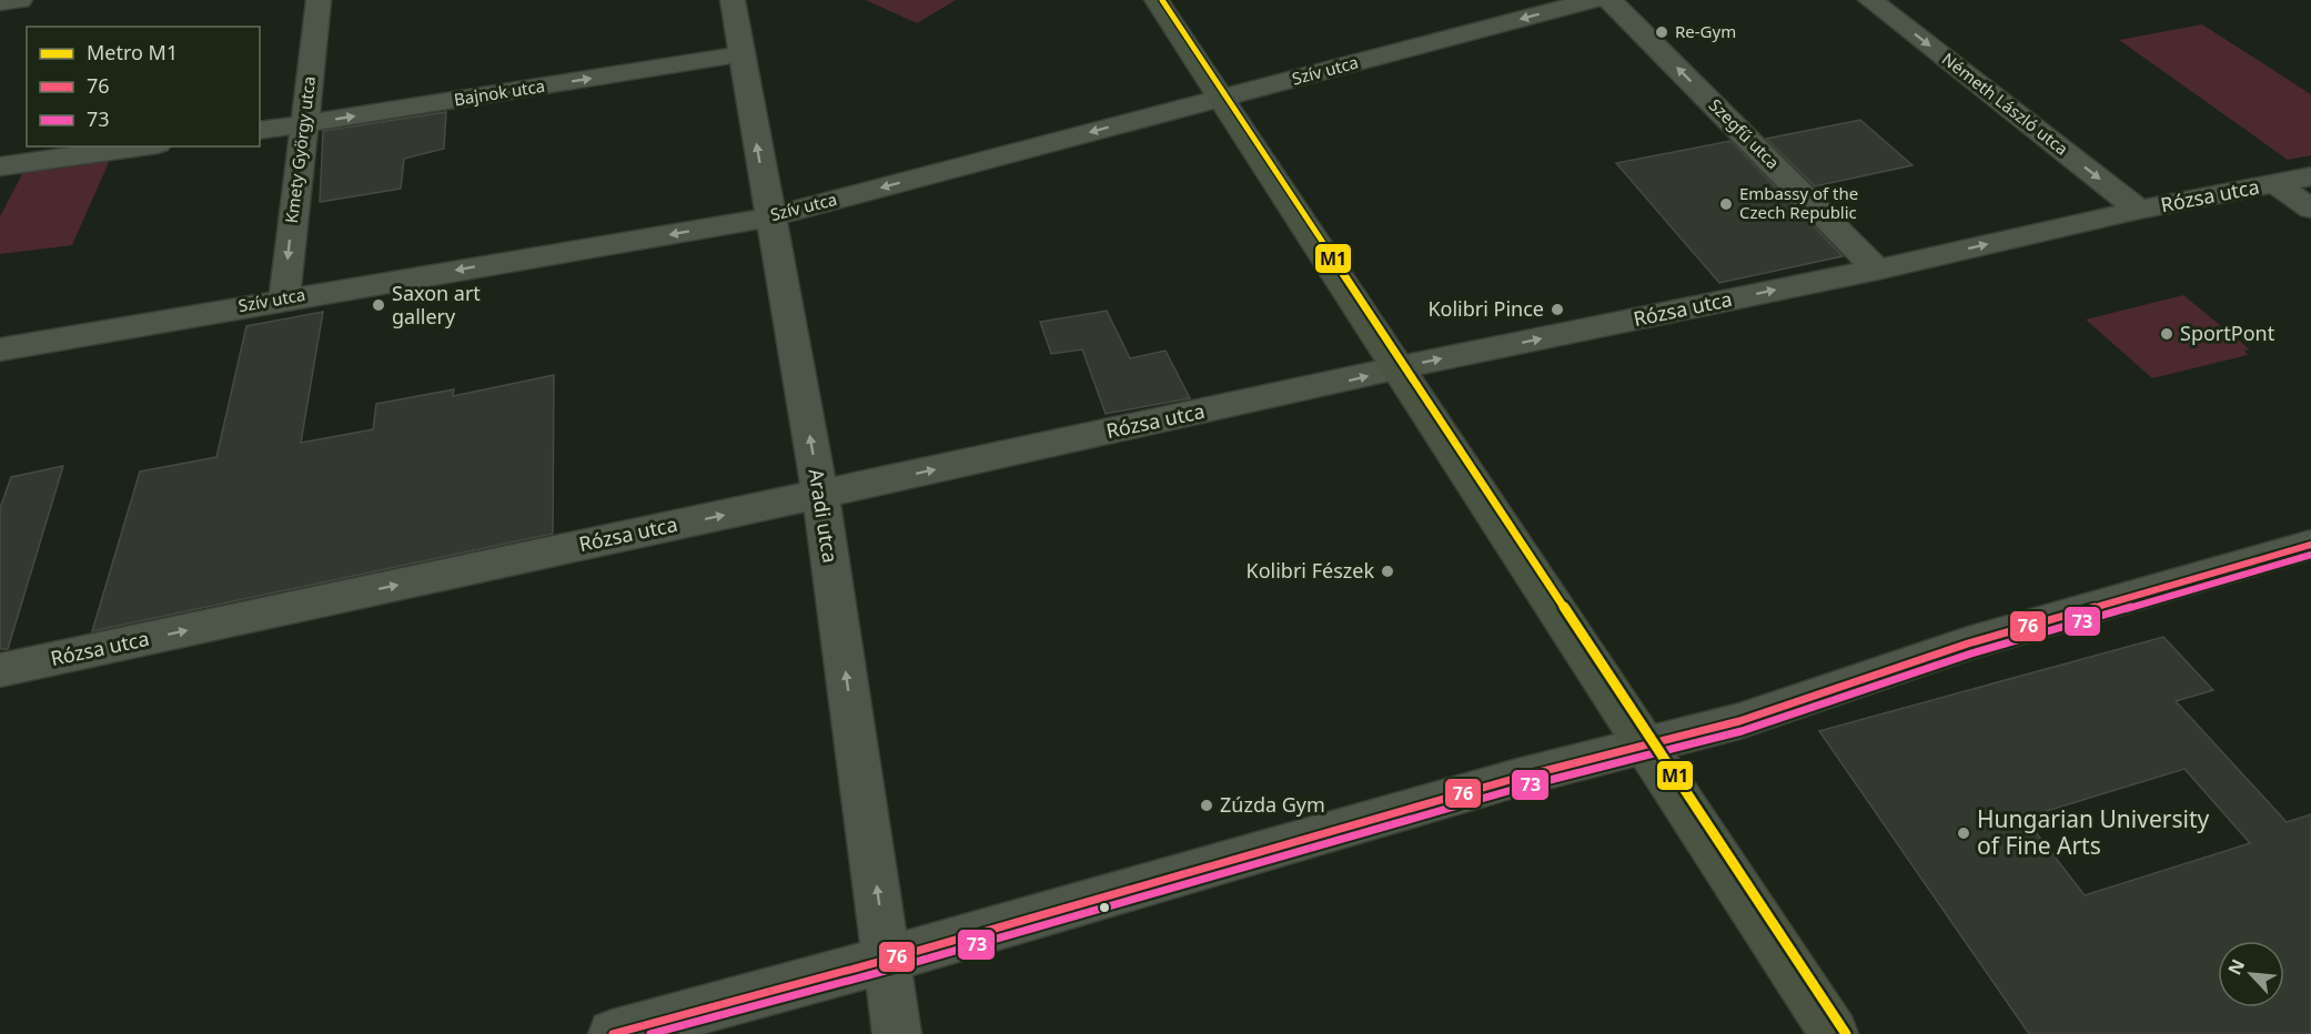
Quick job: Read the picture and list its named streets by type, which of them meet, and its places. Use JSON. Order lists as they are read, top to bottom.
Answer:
{
  "streets": {
    "street": [
      "Szív utca",
      "Bajnok utca",
      "Németh László utca",
      "Szegfű utca",
      "Kmety György utca",
      "Rózsa utca",
      "Aradi utca"
    ]
  },
  "crossings": [
    ["Szív utca", "Kmety György utca"],
    ["Szív utca", "Aradi utca"],
    ["Bajnok utca", "Kmety György utca"],
    ["Bajnok utca", "Aradi utca"],
    ["Németh László utca", "Rózsa utca"],
    ["Szegfű utca", "Rózsa utca"],
    ["Rózsa utca", "Aradi utca"]
  ],
  "one_way": [
    "Szív utca",
    "Bajnok utca",
    "Németh László utca",
    "Szegfű utca",
    "Kmety György utca",
    "Rózsa utca",
    "Aradi utca"
  ],
  "places": [
    "Re-Gym",
    "Embassy of the Czech Republic",
    "Saxon art gallery",
    "Kolibri Pince",
    "SportPont",
    "Kolibri Fészek",
    "Zúzda Gym",
    "Hungarian University of Fine Arts"
  ],
  "lines": ["metro line M1", "transit line 76", "transit line 73"],
  "legend": ["Metro M1", "76", "73"],
  "north": "top left"
}
